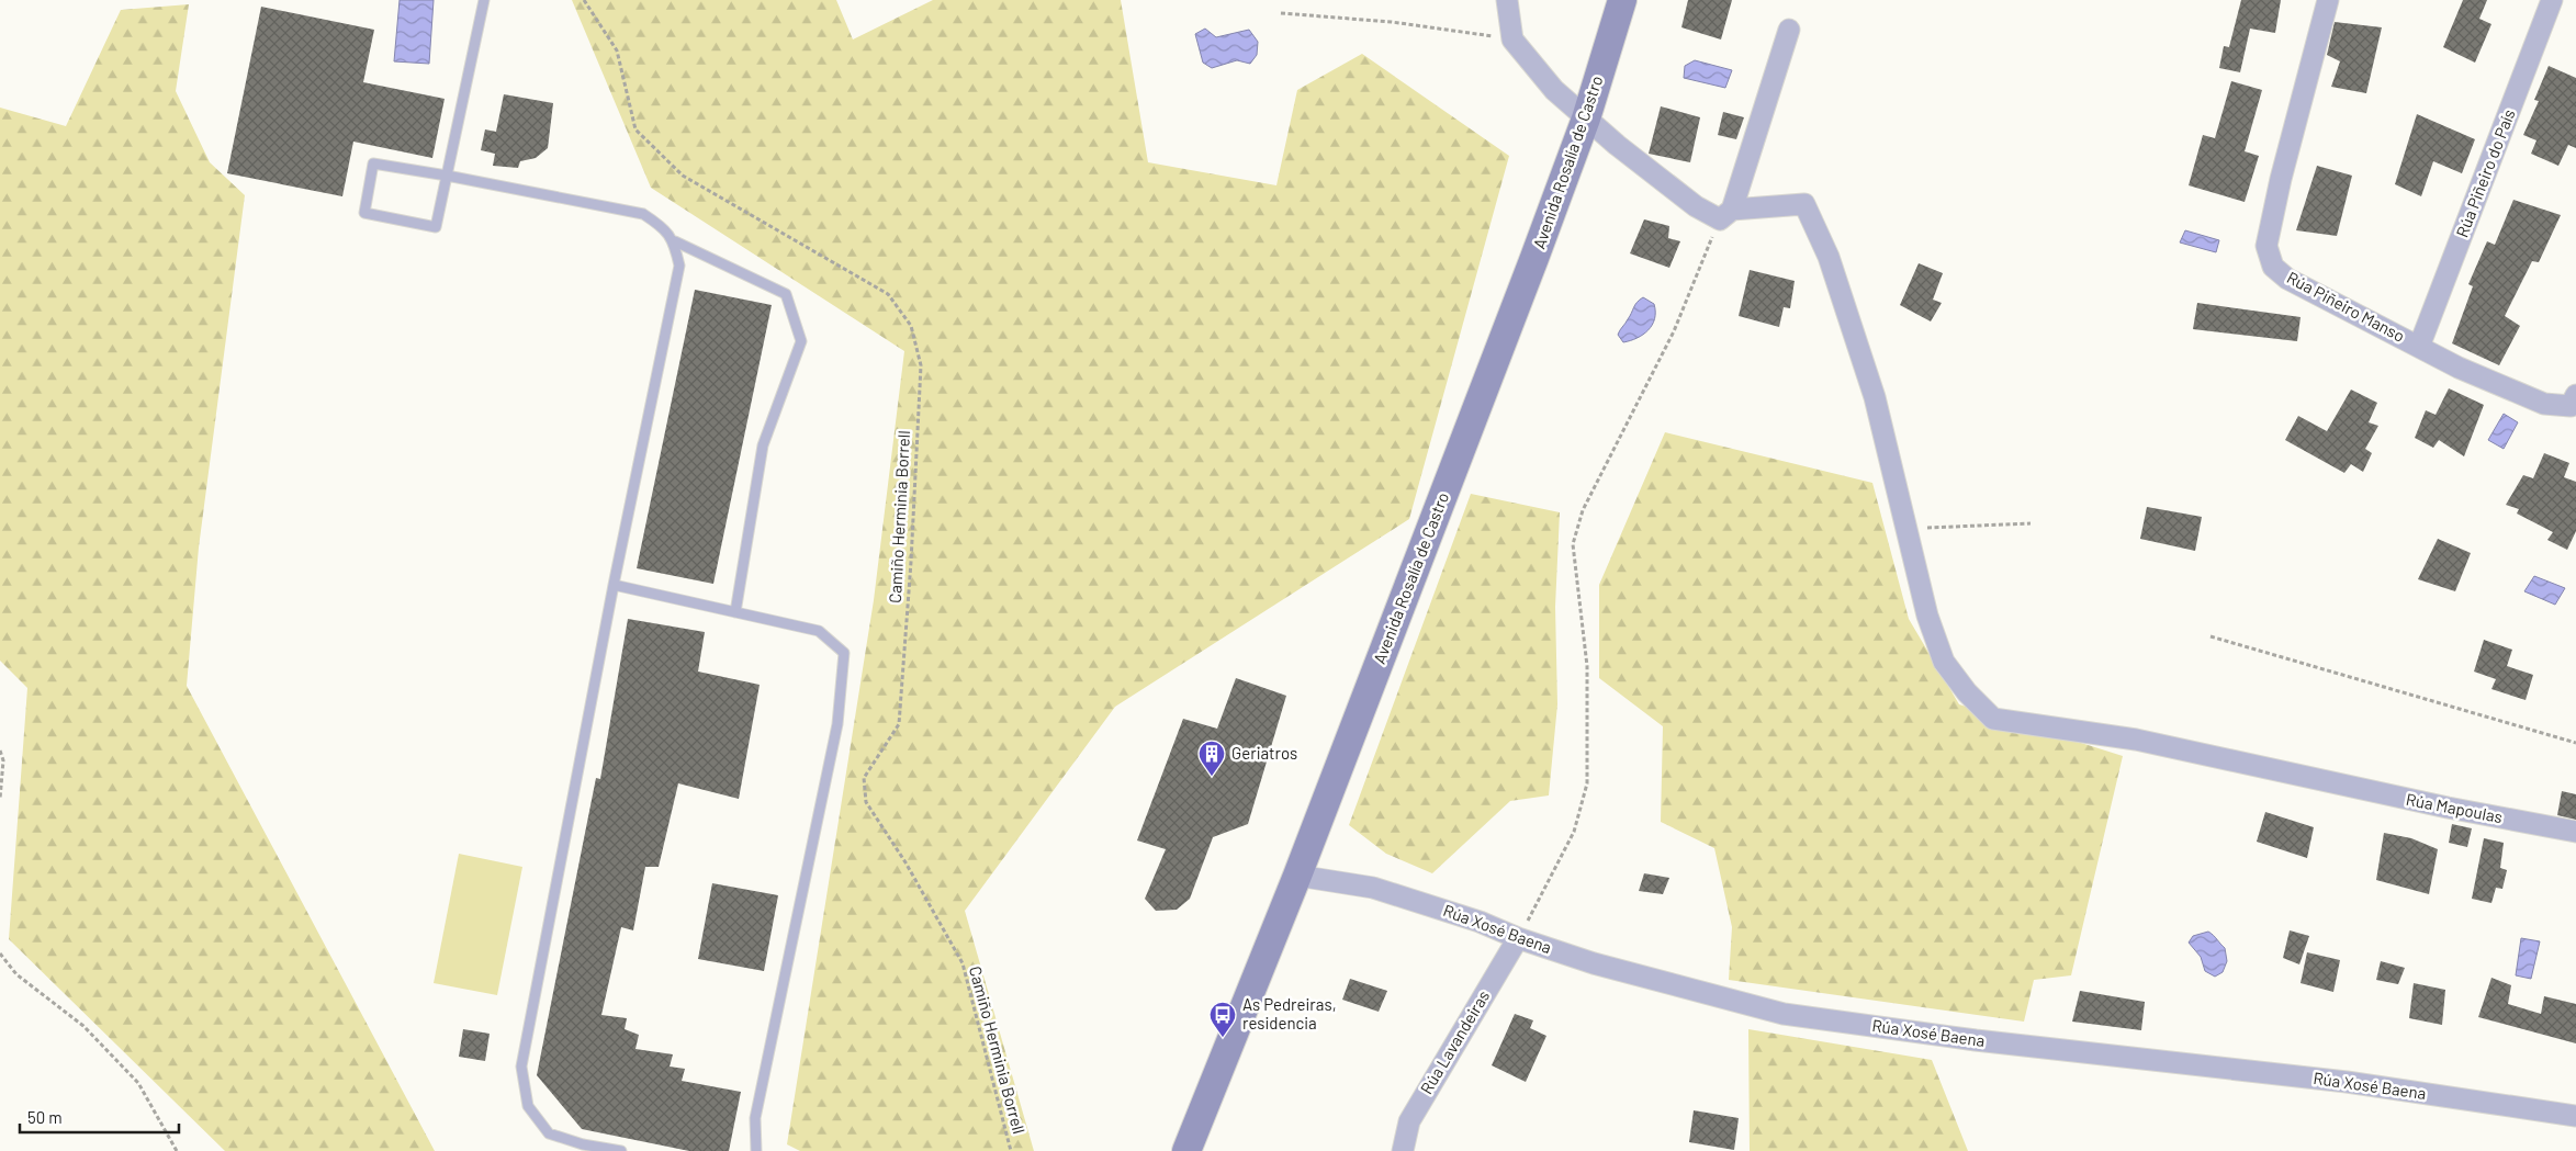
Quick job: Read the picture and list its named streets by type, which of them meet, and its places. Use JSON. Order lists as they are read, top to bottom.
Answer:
{
  "streets": {
    "street": [
      "Avenida Rosalía de Castro",
      "Rúa Piñeiro do País",
      "Rúa Piñeiro Manso",
      "Rúa Mapoulas",
      "Rúa Xosé Baena",
      "Rúa Lavandeiras"
    ],
    "path": ["Camiño Herminia Borrell"]
  },
  "crossings": [
    ["Avenida Rosalía de Castro", "Rúa Xosé Baena"],
    ["Rúa Piñeiro do País", "Rúa Piñeiro Manso"],
    ["Rúa Xosé Baena", "Rúa Lavandeiras"]
  ],
  "places": {
    "building": ["Geriatros"],
    "bus stop": ["As Pedreiras, residencia"]
  },
  "scale_bar": "50 m"
}
